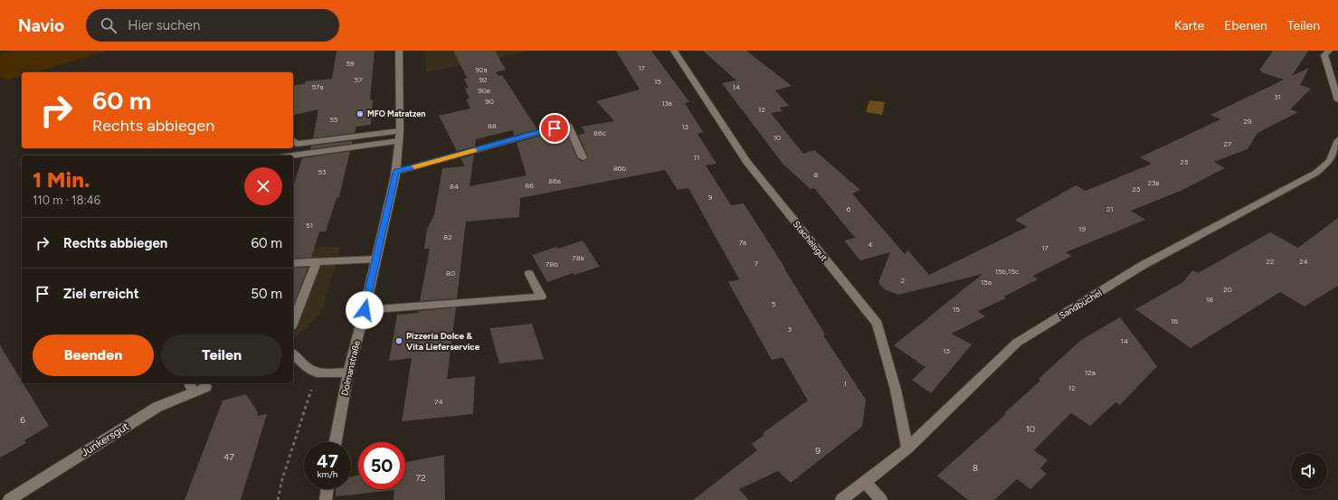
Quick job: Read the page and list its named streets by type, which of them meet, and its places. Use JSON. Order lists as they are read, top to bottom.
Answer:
{
  "streets": {
    "street": [
      "Stachelsgut",
      "Sandbüchel",
      "Dolmanstraße",
      "Junkersgut"
    ]
  },
  "crossings": [
    ["Stachelsgut", "Sandbüchel"]
  ],
  "places": ["MFO Matratzen", "Pizzeria Dolce & Vita Lieferservice"],
  "house_numbers": [
    "59",
    "17",
    "92a",
    "57",
    "92",
    "15",
    "57a",
    "14",
    "90a",
    "31",
    "90",
    "13a",
    "12",
    "55",
    "29",
    "88",
    "13",
    "86c",
    "10",
    "27",
    "11",
    "25",
    "86b",
    "53",
    "8",
    "86a",
    "23a",
    "86",
    "84",
    "23",
    "9",
    "6",
    "21",
    "51",
    "19",
    "82",
    "7a",
    "4",
    "17",
    "78a",
    "22",
    "24",
    "7",
    "78b",
    "15b,15c",
    "80",
    "2",
    "15a",
    "20",
    "18",
    "5",
    "15",
    "16",
    "3",
    "14",
    "13",
    "12a",
    "1",
    "12",
    "74",
    "6",
    "10",
    "9",
    "47",
    "8",
    "72"
  ],
  "page": {
    "header": "Navio",
    "search": "Hier suchen",
    "nav": ["Karte", "Ebenen", "Teilen"],
    "turn": ["60 m", "Rechts abbiegen"],
    "heading": ["1 Min.", "110 m · 18:46"],
    "list": [
      {
        "name": "Rechts abbiegen",
        "value": "60 m"
      },
      {
        "name": "Ziel erreicht",
        "value": "50 m"
      }
    ],
    "buttons": ["Beenden", "Teilen"],
    "speed": "47 km/h",
    "limit": "50"
  }
}
